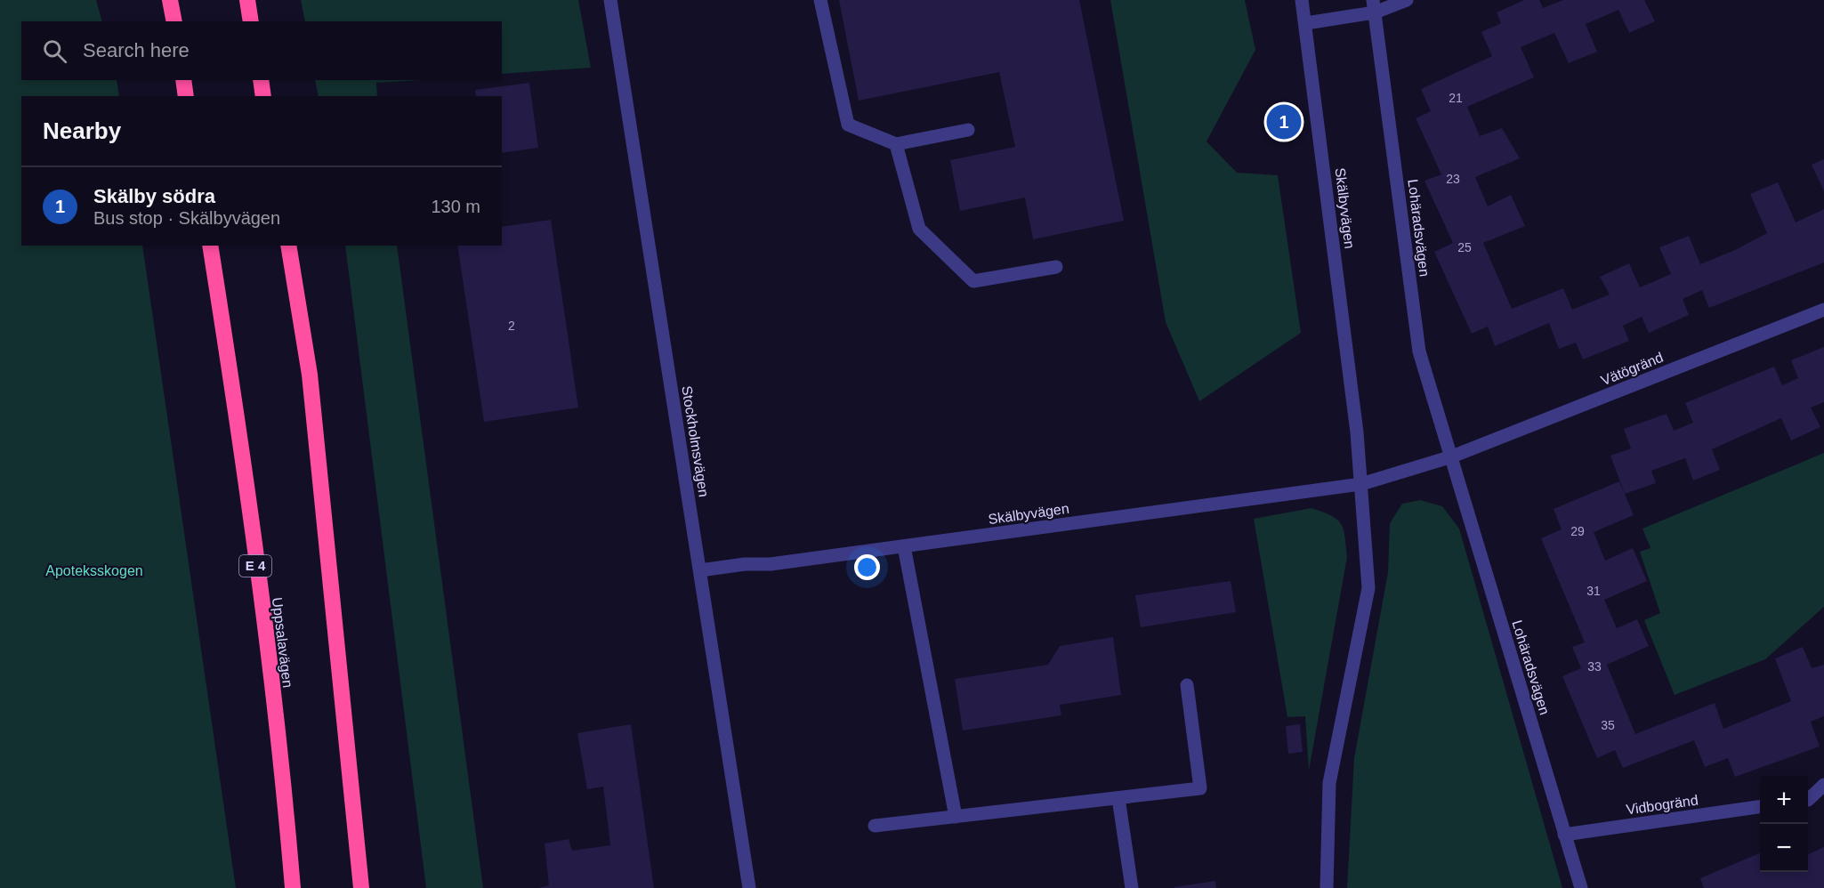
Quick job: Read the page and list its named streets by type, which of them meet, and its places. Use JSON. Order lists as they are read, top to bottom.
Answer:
{
  "streets": {
    "highway": ["E 4", "Uppsalavägen"],
    "street": [
      "Skälbyvägen",
      "Lohäradsvägen",
      "Vätögränd",
      "Stockholmsvägen",
      "Vidbogränd"
    ]
  },
  "crossings": [
    ["Skälbyvägen", "Stockholmsvägen"],
    ["Lohäradsvägen", "Vätögränd"],
    ["Lohäradsvägen", "Vidbogränd"]
  ],
  "parks": ["Apoteksskogen"],
  "house_numbers": [
    "21",
    "23",
    "25",
    "2",
    "29",
    "31",
    "33",
    "35"
  ],
  "page": {
    "search": "Search here",
    "heading": "Nearby",
    "pins": "1",
    "list": [
      {
        "mark": "1",
        "name": "Skälby södra",
        "note": "Bus stop · Skälbyvägen",
        "value": "130 m"
      }
    ],
    "map_buttons": ["+", "−"]
  }
}
